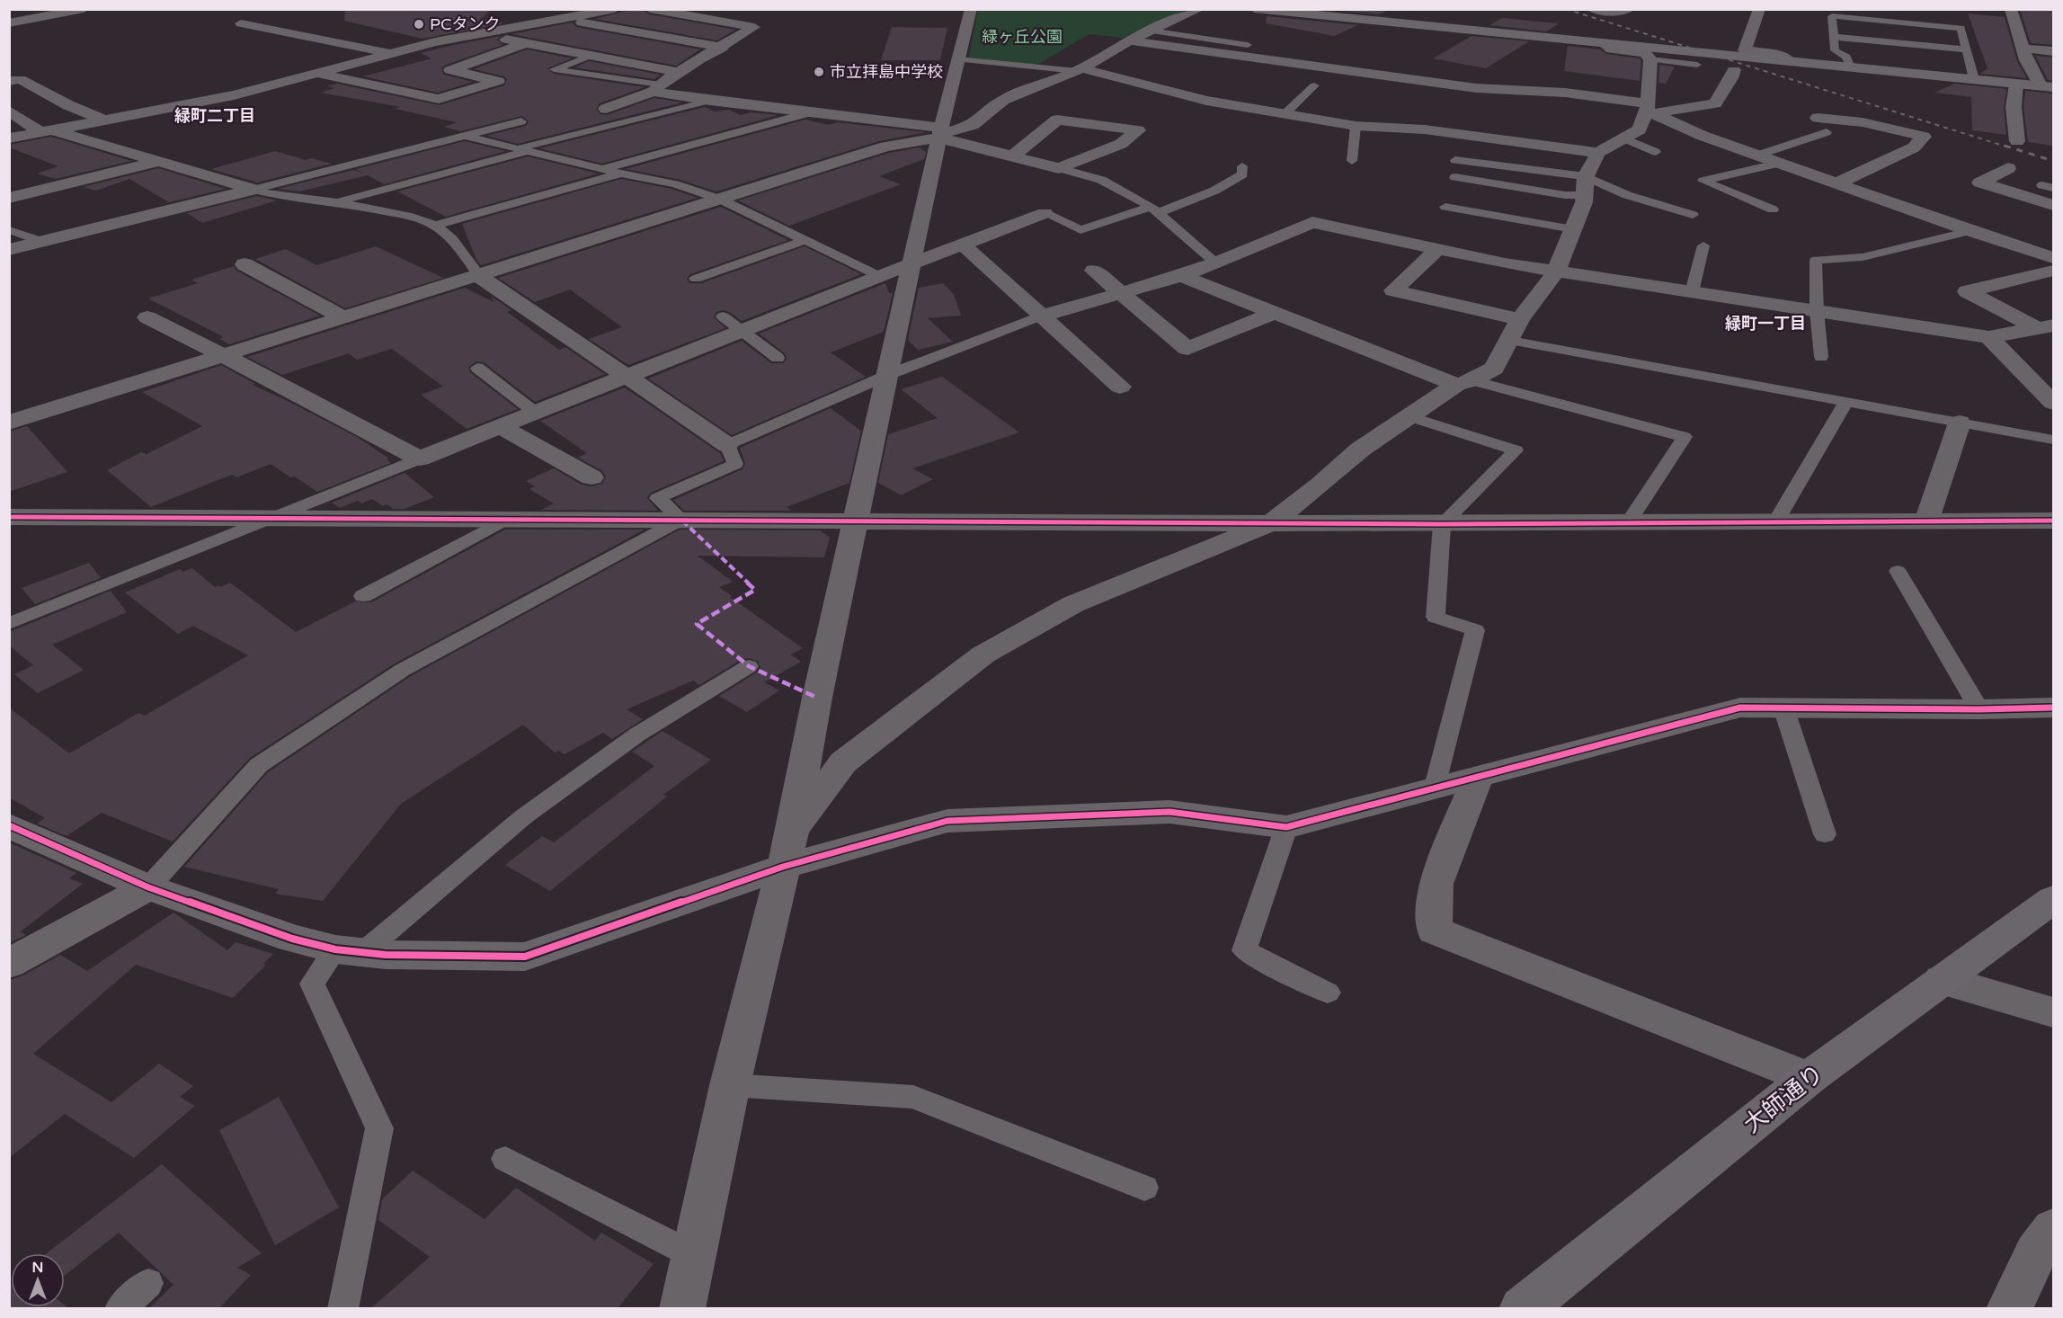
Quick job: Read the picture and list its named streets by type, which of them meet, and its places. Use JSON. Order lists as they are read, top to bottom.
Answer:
{
  "streets": {
    "street": ["大師通り"]
  },
  "districts": ["緑町二丁目", "緑町一丁目"],
  "parks": ["緑ヶ丘公園"],
  "places": ["PCタンク", "市立拝島中学校"],
  "north": "top"
}
